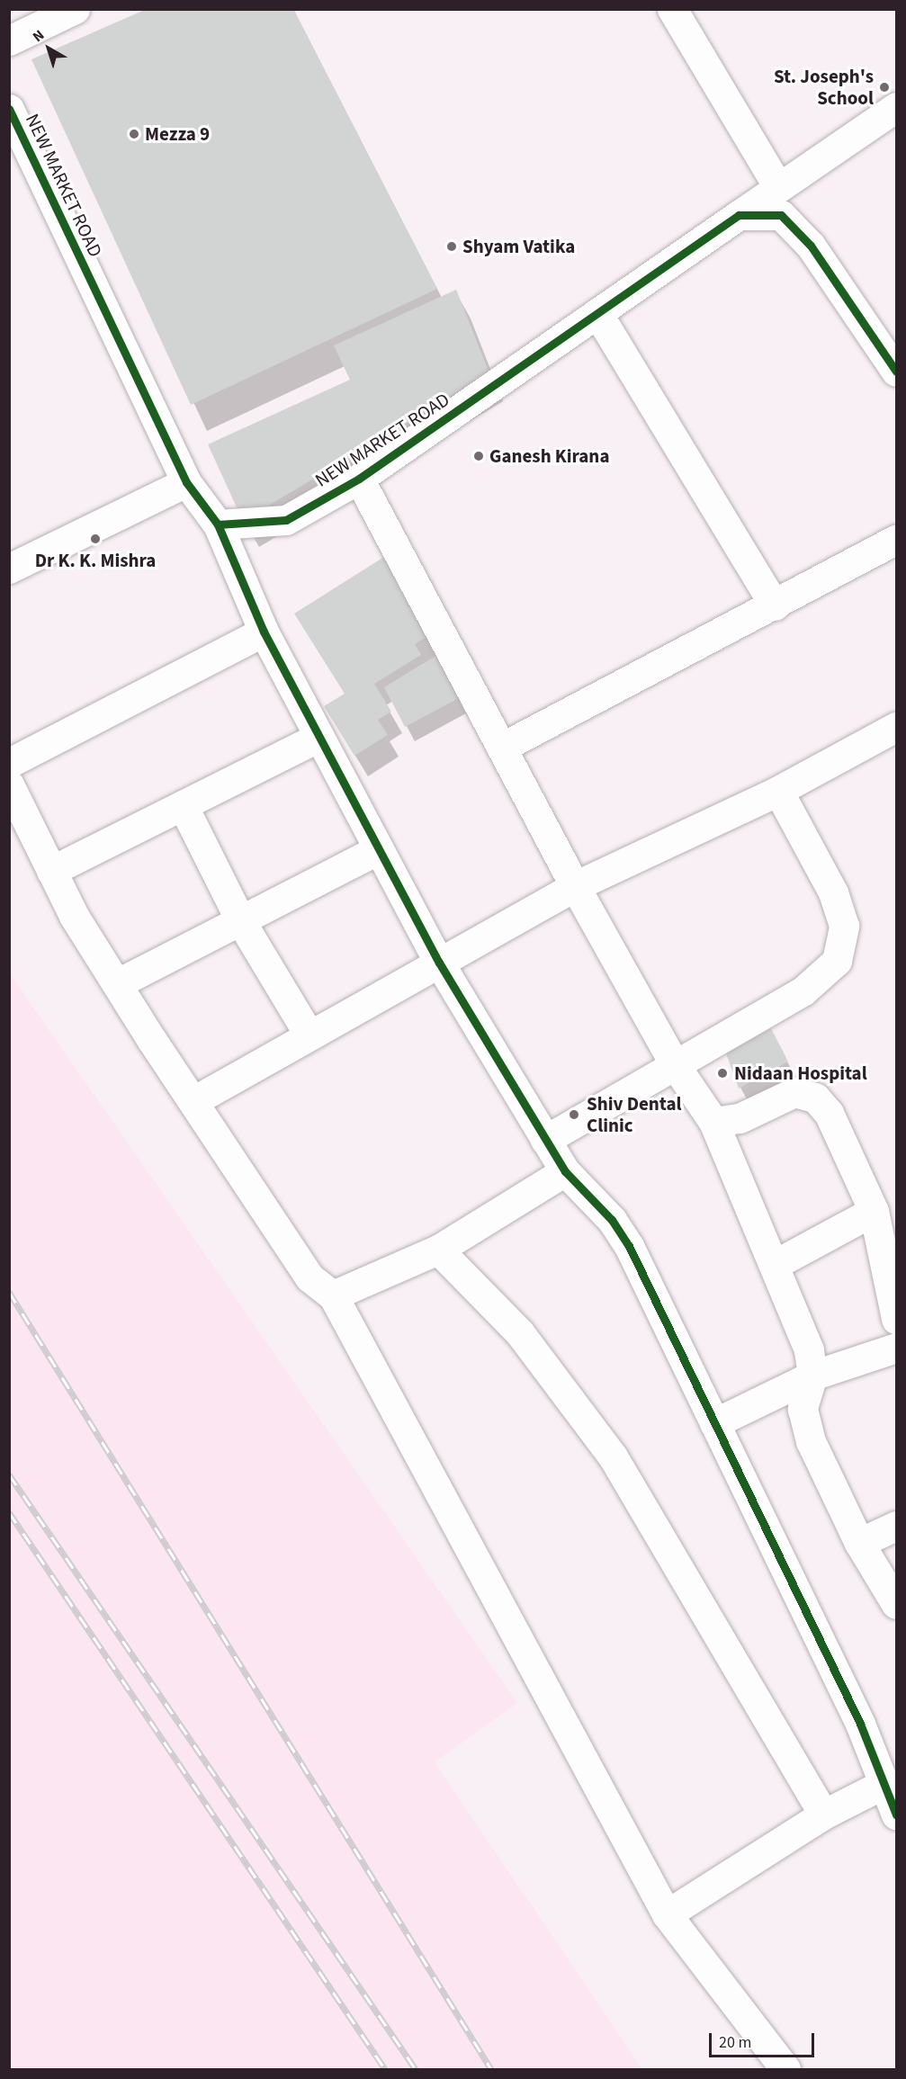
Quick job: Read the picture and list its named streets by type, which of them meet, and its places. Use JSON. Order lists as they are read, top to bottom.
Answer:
{
  "streets": {
    "street": ["NEW MARKET ROAD"]
  },
  "places": [
    "St. Joseph's School",
    "Mezza 9",
    "Shyam Vatika",
    "Ganesh Kirana",
    "Dr K. K. Mishra",
    "Nidaan Hospital",
    "Shiv Dental Clinic"
  ],
  "scale_bar": "20 m",
  "north": "top left"
}
